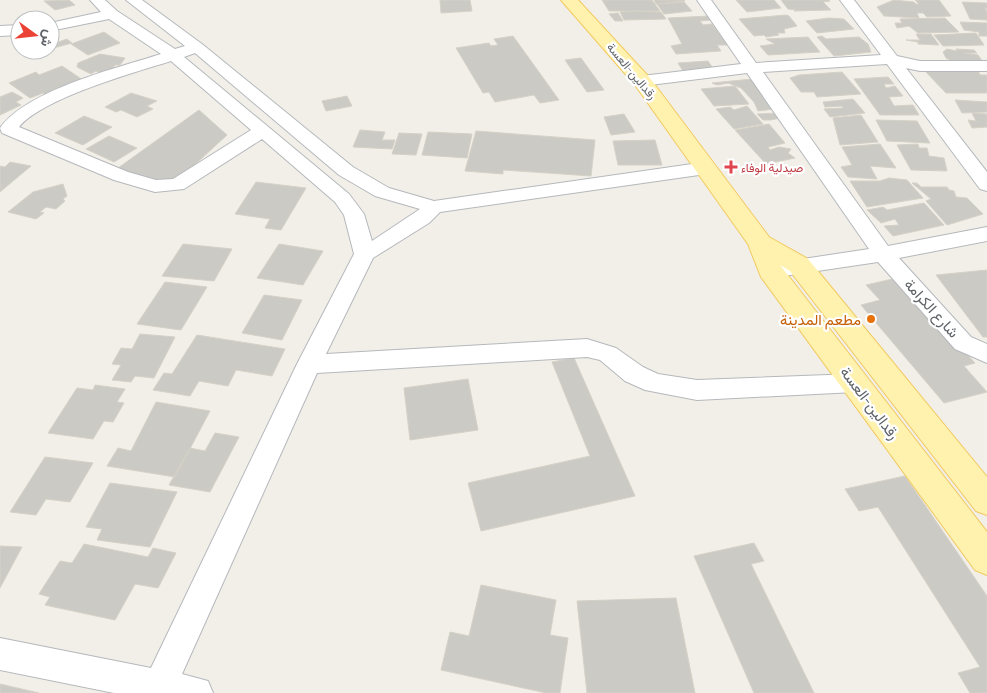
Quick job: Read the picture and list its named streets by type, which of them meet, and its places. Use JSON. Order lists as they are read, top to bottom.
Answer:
{
  "streets": {
    "main road": ["رقدالين-العسة"],
    "street": ["شارع الكرامة"]
  },
  "places": {
    "health": ["صيدلية الوفاء"],
    "other": ["مطعم المدينة"]
  },
  "north": "right"
}
